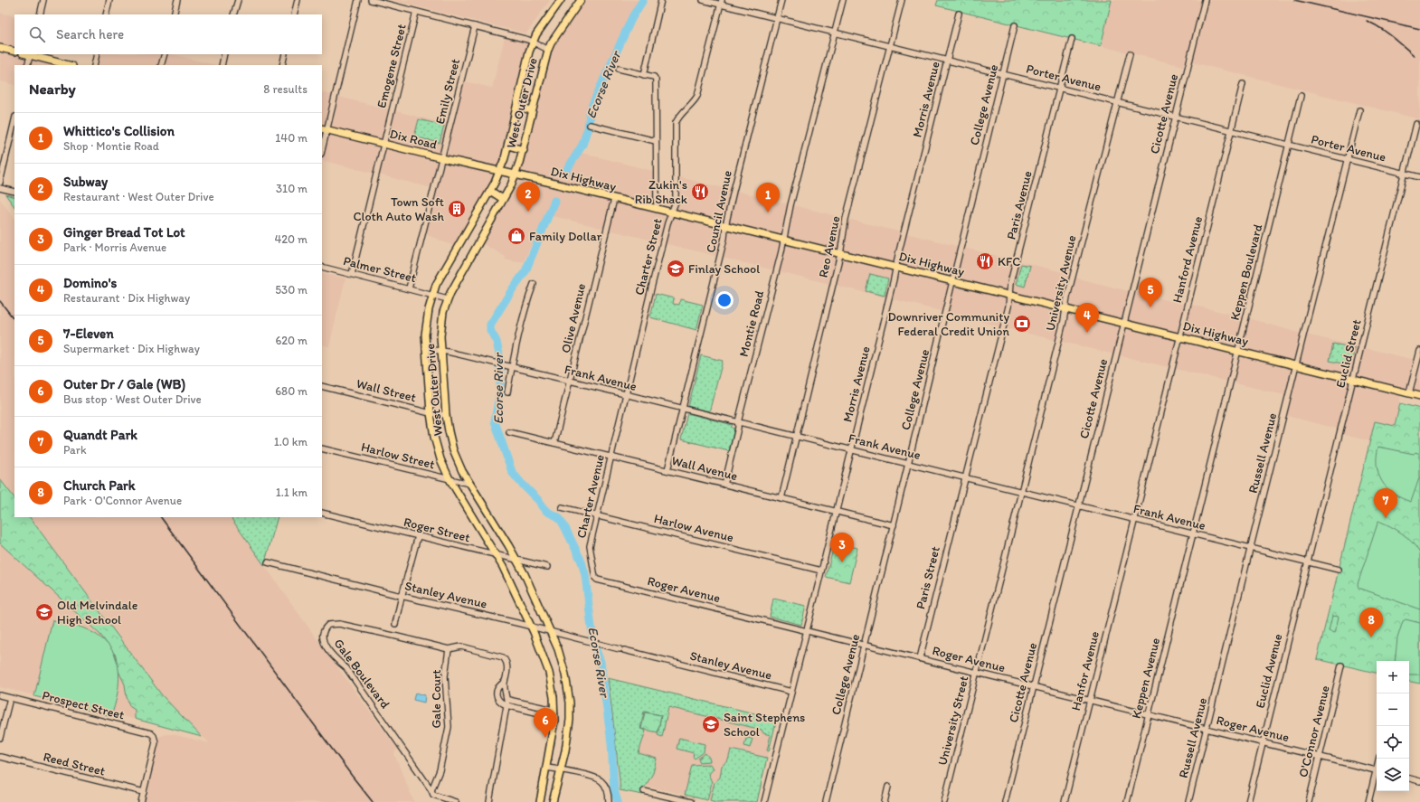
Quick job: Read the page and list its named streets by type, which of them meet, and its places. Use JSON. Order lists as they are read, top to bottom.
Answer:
{
  "streets": {
    "main road": ["West Outer Drive", "Dix Road", "Dix Highway"],
    "street": [
      "Emogene Street",
      "Porter Avenue",
      "Emily Street",
      "Morris Avenue",
      "College Avenue",
      "Cicotte Avenue",
      "Paris Avenue",
      "Council Avenue",
      "Reo Avenue",
      "Charter Street",
      "Hanford Avenue",
      "Palmer Street",
      "Keppen Boulevard",
      "University Avenue",
      "Olive Avenue",
      "Montie Road",
      "Euclid Street",
      "Frank Avenue",
      "Wall Street",
      "Russell Avenue",
      "Harlow Street",
      "Wall Avenue",
      "Charter Avenue",
      "Harlow Avenue",
      "Roger Street",
      "Paris Street",
      "Roger Avenue",
      "Stanley Avenue",
      "Hanfor Avenue",
      "Euclid Avenue",
      "Gale Boulevard",
      "Keppen Avenue",
      "Gale Court",
      "Prospect Street",
      "University Street",
      "O'Connor Avenue",
      "Reed Street"
    ]
  },
  "crossings": [
    ["Emogene Street", "Dix Road"],
    ["Emogene Street", "Palmer Street"],
    ["Porter Avenue", "Morris Avenue"],
    ["Porter Avenue", "College Avenue"],
    ["Porter Avenue", "Cicotte Avenue"],
    ["Porter Avenue", "Paris Avenue"],
    ["Porter Avenue", "Council Avenue"],
    ["Porter Avenue", "Reo Avenue"],
    ["Porter Avenue", "Charter Street"],
    ["Porter Avenue", "Hanford Avenue"],
    ["Porter Avenue", "Keppen Boulevard"],
    ["Porter Avenue", "University Avenue"],
    ["Porter Avenue", "Montie Road"],
    ["Porter Avenue", "Euclid Street"],
    ["Porter Avenue", "Russell Avenue"],
    ["Emily Street", "Dix Road"],
    ["Emily Street", "Palmer Street"],
    ["Morris Avenue", "Dix Highway"],
    ["Morris Avenue", "Frank Avenue"],
    ["Morris Avenue", "Wall Avenue"],
    ["Morris Avenue", "Harlow Avenue"],
    ["Morris Avenue", "Roger Avenue"],
    ["Morris Avenue", "Stanley Avenue"],
    ["West Outer Drive", "Dix Road"],
    ["West Outer Drive", "Dix Highway"],
    ["West Outer Drive", "Palmer Street"],
    ["West Outer Drive", "Frank Avenue"],
    ["West Outer Drive", "Wall Street"],
    ["West Outer Drive", "Harlow Street"],
    ["West Outer Drive", "Roger Street"],
    ["West Outer Drive", "Stanley Avenue"],
    ["College Avenue", "Dix Highway"],
    ["College Avenue", "Frank Avenue"],
    ["College Avenue", "Wall Avenue"],
    ["College Avenue", "Roger Avenue"],
    ["Cicotte Avenue", "Dix Highway"],
    ["Cicotte Avenue", "Frank Avenue"],
    ["Cicotte Avenue", "Roger Avenue"],
    ["Dix Road", "Dix Highway"],
    ["Dix Highway", "Paris Avenue"],
    ["Dix Highway", "Council Avenue"],
    ["Dix Highway", "Reo Avenue"],
    ["Dix Highway", "Charter Street"],
    ["Dix Highway", "Hanford Avenue"],
    ["Dix Highway", "Keppen Boulevard"],
    ["Dix Highway", "University Avenue"],
    ["Dix Highway", "Olive Avenue"],
    ["Dix Highway", "Montie Road"],
    ["Dix Highway", "Euclid Street"],
    ["Dix Highway", "Russell Avenue"],
    ["Paris Avenue", "Frank Avenue"],
    ["Paris Avenue", "Paris Street"],
    ["Council Avenue", "Frank Avenue"],
    ["Council Avenue", "Wall Avenue"],
    ["Reo Avenue", "Frank Avenue"],
    ["Reo Avenue", "Wall Avenue"],
    ["Charter Street", "Frank Avenue"],
    ["Charter Street", "Charter Avenue"],
    ["Hanford Avenue", "Frank Avenue"],
    ["Hanford Avenue", "Hanfor Avenue"],
    ["Keppen Boulevard", "Frank Avenue"],
    ["Keppen Boulevard", "Keppen Avenue"],
    ["University Avenue", "Frank Avenue"],
    ["University Avenue", "University Street"],
    ["Olive Avenue", "Frank Avenue"],
    ["Olive Avenue", "Wall Avenue"],
    ["Montie Road", "Frank Avenue"],
    ["Montie Road", "Wall Avenue"],
    ["Euclid Street", "Frank Avenue"],
    ["Euclid Street", "Euclid Avenue"],
    ["Frank Avenue", "Russell Avenue"],
    ["Russell Avenue", "Roger Avenue"],
    ["Wall Avenue", "Charter Avenue"],
    ["Charter Avenue", "Harlow Avenue"],
    ["Charter Avenue", "Roger Avenue"],
    ["Paris Street", "Roger Avenue"],
    ["Roger Avenue", "Hanfor Avenue"],
    ["Roger Avenue", "Euclid Avenue"],
    ["Roger Avenue", "Keppen Avenue"],
    ["Roger Avenue", "University Street"],
    ["Roger Avenue", "O'Connor Avenue"],
    ["Gale Boulevard", "Gale Court"],
    ["Prospect Street", "Reed Street"]
  ],
  "water": ["Ecorse River"],
  "places": {
    "restaurant": ["Zukin's Rib Shack", "KFC"],
    "building": ["Town Soft Cloth Auto Wash"],
    "shop": ["Family Dollar"],
    "school or university": ["Finlay School", "Old Melvindale High School", "Saint Stephens School"],
    "bank": ["Downriver Community Federal Credit Union"]
  },
  "page": {
    "search": "Search here",
    "heading": ["Nearby", "8 results"],
    "list": [
      {
        "mark": "1",
        "name": "Whittico's Collision",
        "note": "Shop · Montie Road",
        "value": "140 m"
      },
      {
        "mark": "2",
        "name": "Subway",
        "note": "Restaurant · West Outer Drive",
        "value": "310 m"
      },
      {
        "mark": "3",
        "name": "Ginger Bread Tot Lot",
        "note": "Park · Morris Avenue",
        "value": "420 m"
      },
      {
        "mark": "4",
        "name": "Domino's",
        "note": "Restaurant · Dix Highway",
        "value": "530 m"
      },
      {
        "mark": "5",
        "name": "7-Eleven",
        "note": "Supermarket · Dix Highway",
        "value": "620 m"
      },
      {
        "mark": "6",
        "name": "Outer Dr / Gale (WB)",
        "note": "Bus stop · West Outer Drive",
        "value": "680 m"
      },
      {
        "mark": "7",
        "name": "Quandt Park",
        "note": "Park",
        "value": "1.0 km"
      },
      {
        "mark": "8",
        "name": "Church Park",
        "note": "Park · O'Connor Avenue",
        "value": "1.1 km"
      }
    ],
    "pins": [
      "2",
      "1",
      "5",
      "4",
      "7",
      "3",
      "8",
      "6"
    ],
    "map_buttons": ["+", "−"]
  }
}
